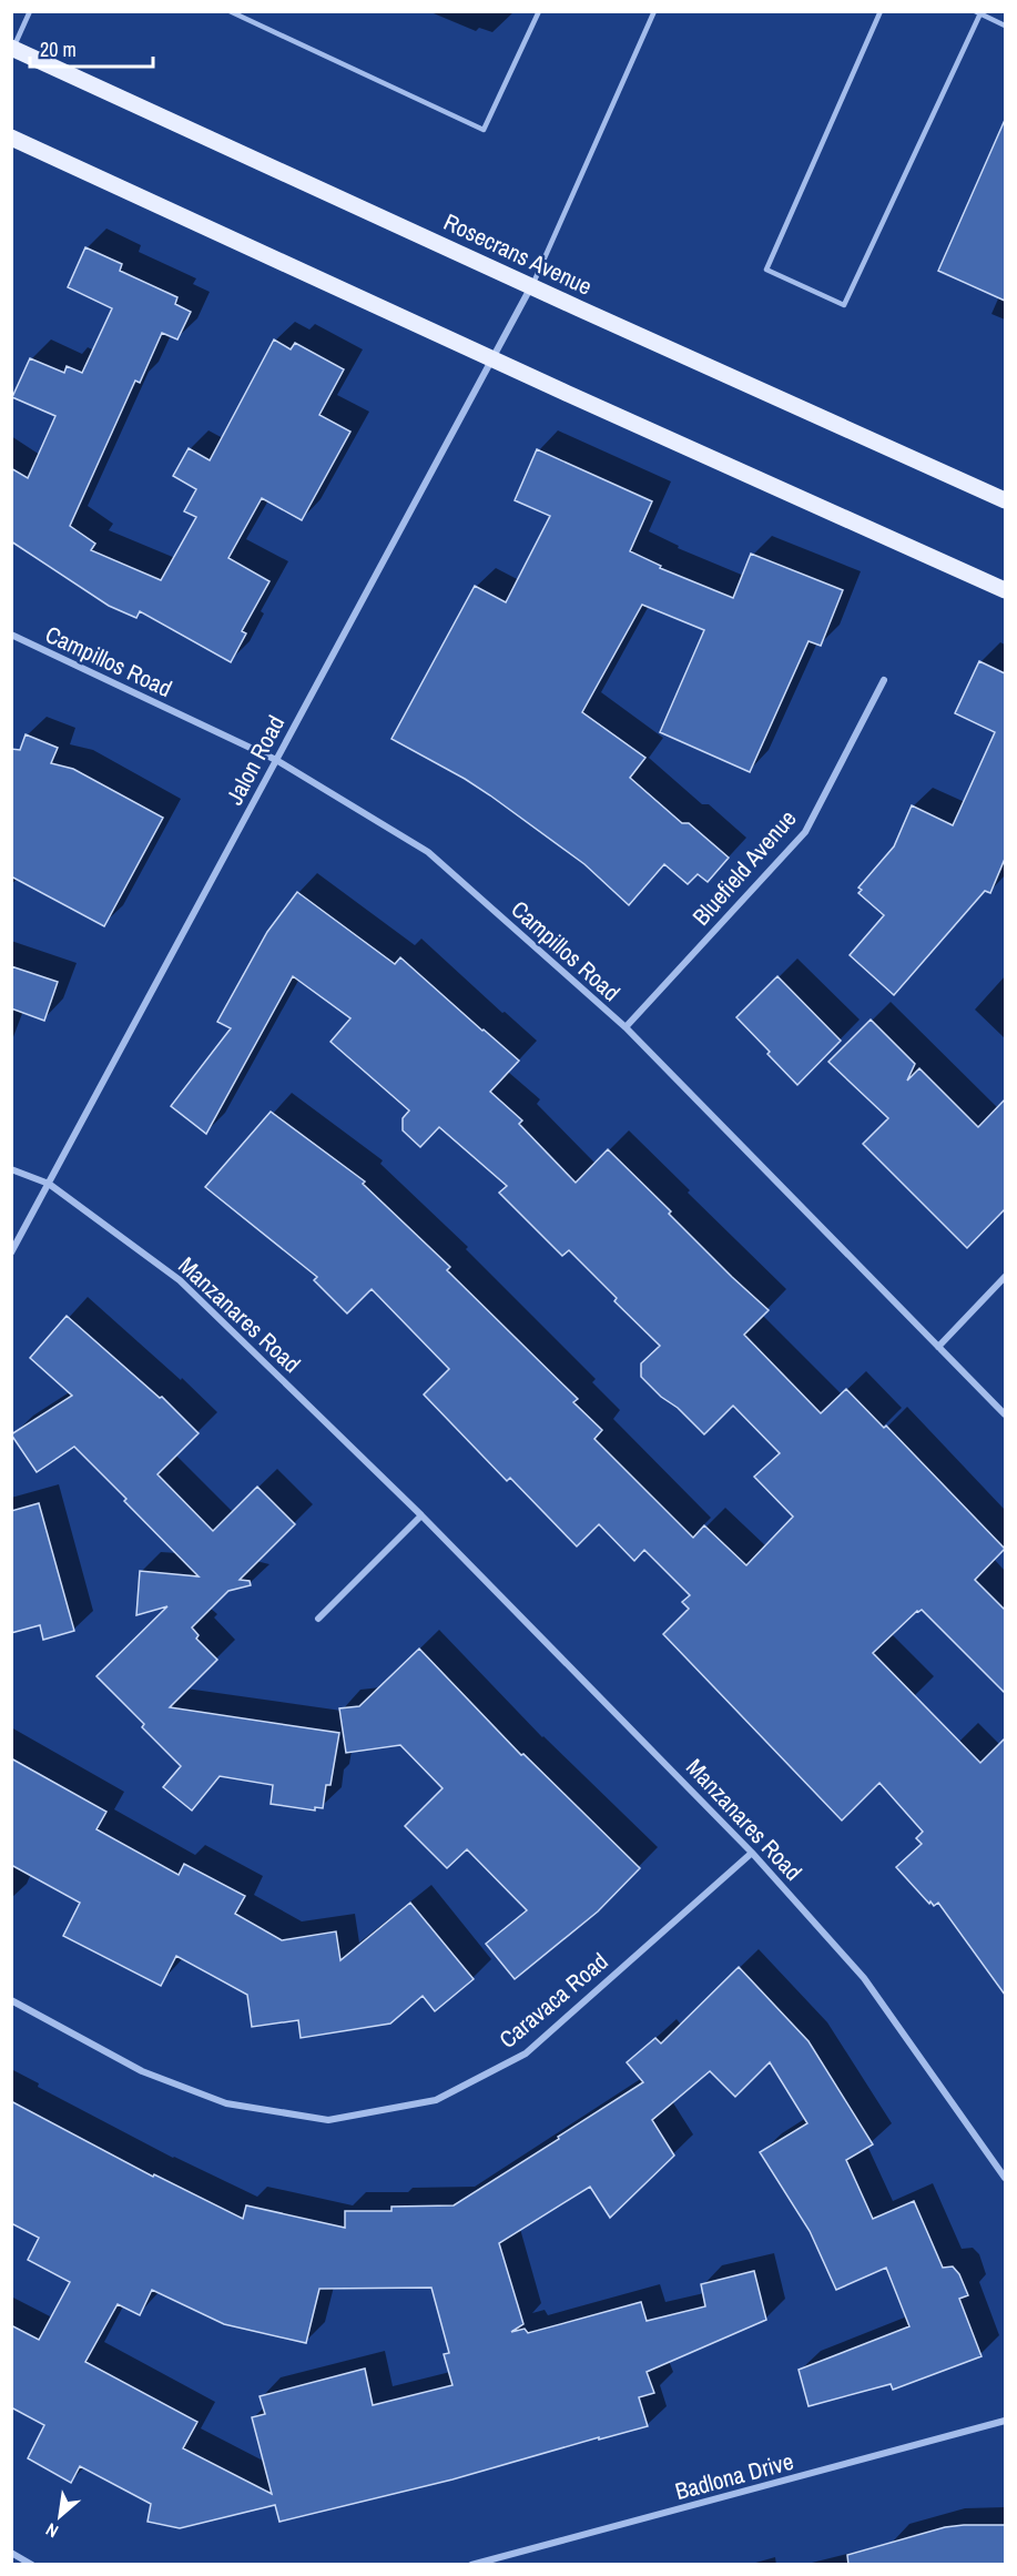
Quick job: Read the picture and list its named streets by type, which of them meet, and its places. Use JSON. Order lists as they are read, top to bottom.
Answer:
{
  "streets": {
    "main road": ["Rosecrans Avenue"],
    "street": [
      "Campillos Road",
      "Jalon Road",
      "Bluefield Avenue",
      "Manzanares Road",
      "Caravaca Road",
      "Badlona Drive"
    ]
  },
  "crossings": [
    ["Rosecrans Avenue", "Jalon Road"],
    ["Campillos Road", "Jalon Road"],
    ["Campillos Road", "Bluefield Avenue"],
    ["Jalon Road", "Manzanares Road"],
    ["Manzanares Road", "Caravaca Road"]
  ],
  "scale_bar": "20 m",
  "north": "bottom left"
}
